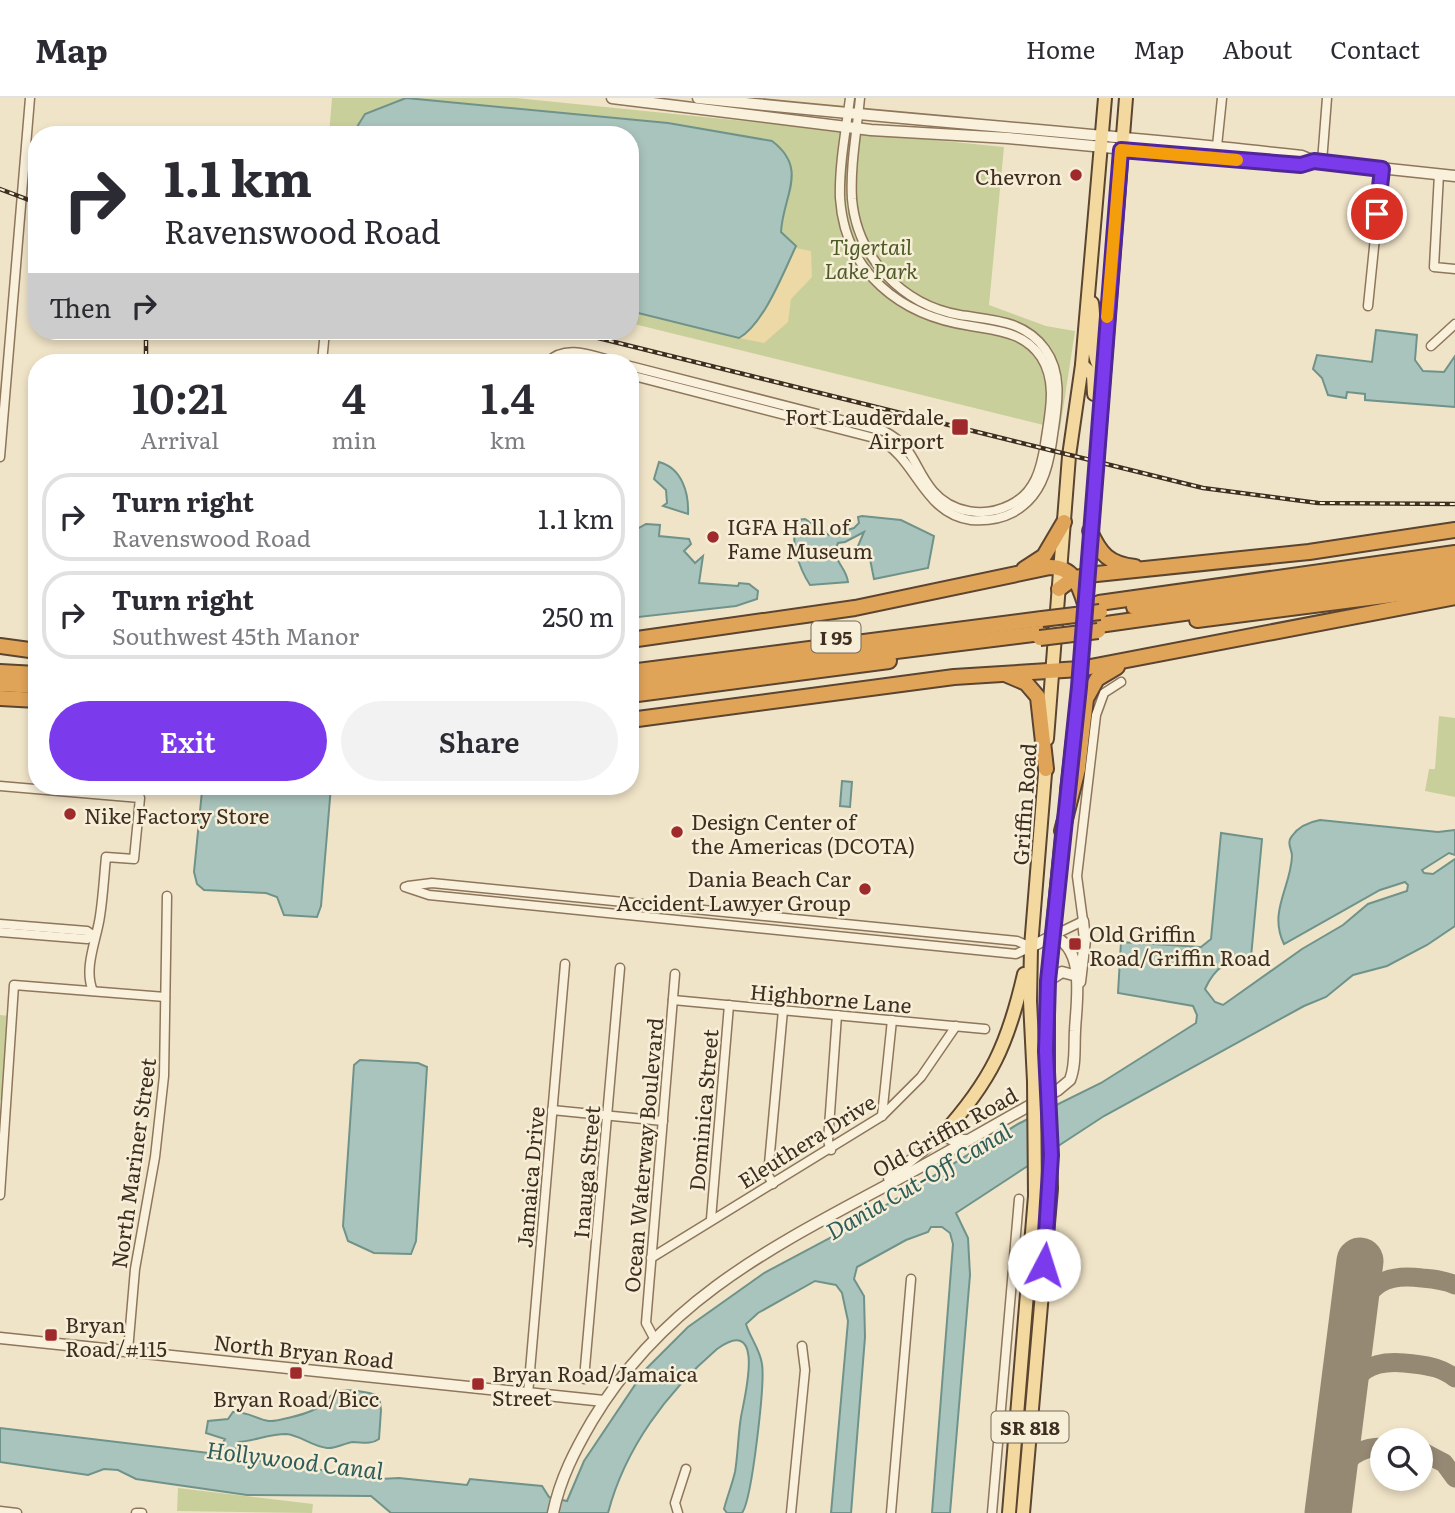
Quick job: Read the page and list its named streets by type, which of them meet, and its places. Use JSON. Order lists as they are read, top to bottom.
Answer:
{
  "streets": {
    "highway": ["I 95"],
    "main road": ["Griffin Road", "SR 818"],
    "street": [
      "Highborne Lane",
      "Dominica Street",
      "Old Griffin Road",
      "Eleuthera Drive",
      "Ocean Waterway Boulevard",
      "North Mariner Street",
      "Inauga Street",
      "Jamaica Drive",
      "North Bryan Road"
    ]
  },
  "crossings": [
    ["I 95", "Griffin Road"],
    ["Griffin Road", "Old Griffin Road"],
    ["Highborne Lane", "Dominica Street"],
    ["Highborne Lane", "Eleuthera Drive"],
    ["Highborne Lane", "Ocean Waterway Boulevard"],
    ["Dominica Street", "Eleuthera Drive"],
    ["Old Griffin Road", "Ocean Waterway Boulevard"],
    ["Old Griffin Road", "North Bryan Road"],
    ["Eleuthera Drive", "Ocean Waterway Boulevard"],
    ["North Mariner Street", "North Bryan Road"],
    ["Jamaica Drive", "North Bryan Road"]
  ],
  "water": ["Dania Cut-Off Canal", "Hollywood Canal"],
  "parks": ["Tigertail Lake Park"],
  "places": {
    "other": [
      "Chevron",
      "IGFA Hall of Fame Museum",
      "Nike Factory Store",
      "Design Center of the Americas (DCOTA)",
      "Dania Beach Car Accident Lawyer Group"
    ],
    "transit": [
      "Fort Lauderdale Airport",
      "Old Griffin Road/Griffin Road",
      "Bryan Road/#115",
      "Bryan Road/Bicc",
      "Bryan Road/Jamaica Street"
    ]
  },
  "page": {
    "header": "Map",
    "nav": [
      "Home",
      "Map",
      "About",
      "Contact"
    ],
    "turn": ["1.1 km", "Ravenswood Road"],
    "then": "Then",
    "eta": [
      "10:21",
      "Arrival",
      "4",
      "min",
      "1.4",
      "km"
    ],
    "list": [
      {
        "name": "Turn right",
        "note": "Ravenswood Road",
        "value": "1.1 km"
      },
      {
        "name": "Turn right",
        "note": "Southwest 45th Manor",
        "value": "250 m"
      }
    ],
    "buttons": ["Exit", "Share"]
  }
}
